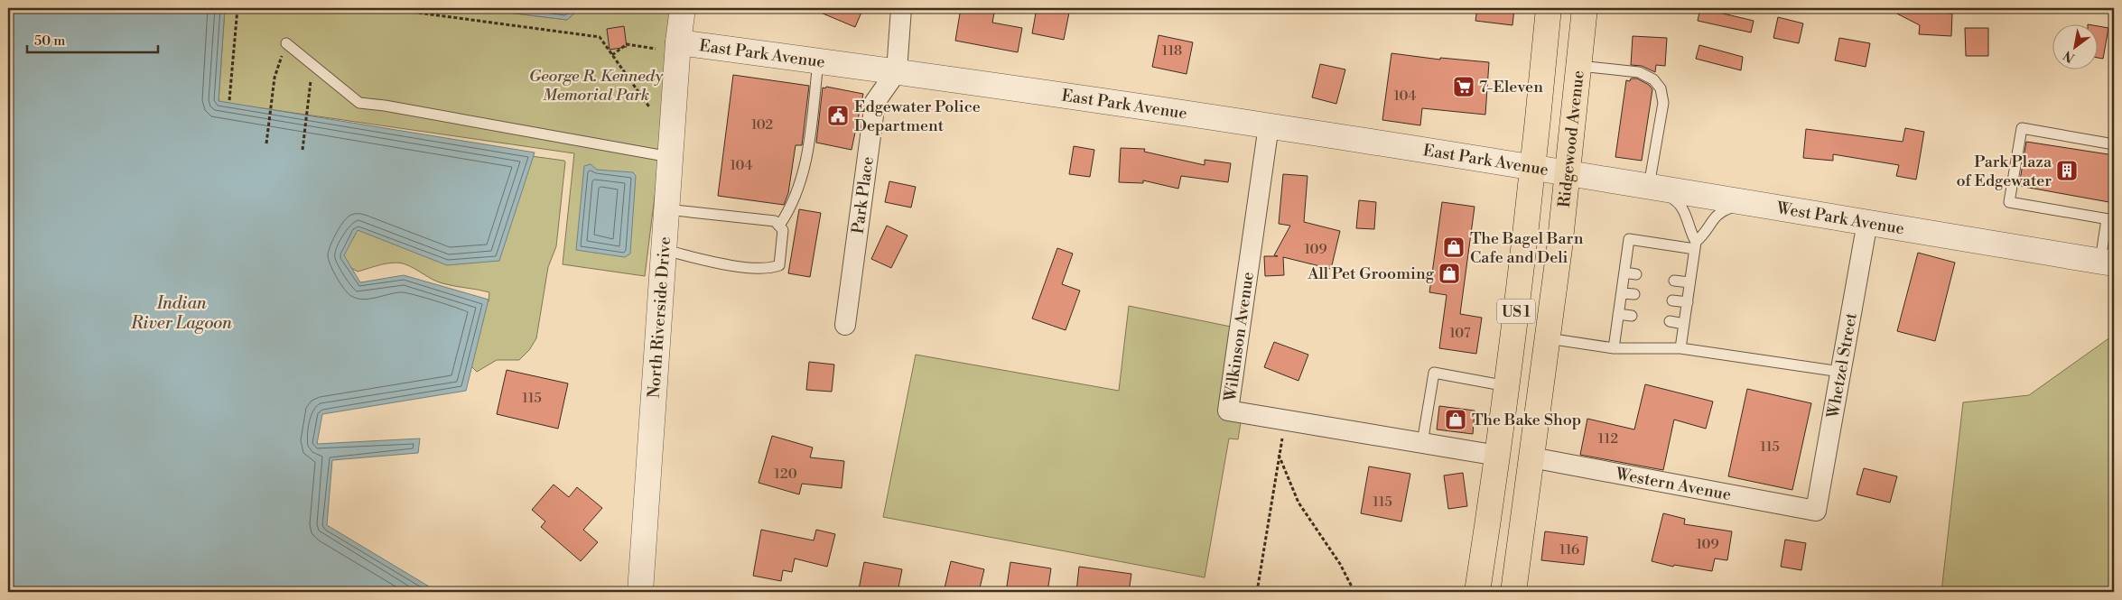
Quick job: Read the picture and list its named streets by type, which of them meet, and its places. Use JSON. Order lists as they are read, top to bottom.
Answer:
{
  "streets": {
    "main road": ["Ridgewood Avenue", "US 1"],
    "street": [
      "East Park Avenue",
      "Park Place",
      "West Park Avenue",
      "North Riverside Drive",
      "Wilkinson Avenue",
      "Whetzel Street",
      "Western Avenue"
    ]
  },
  "crossings": [
    ["East Park Avenue", "Ridgewood Avenue"],
    ["East Park Avenue", "Park Place"],
    ["East Park Avenue", "West Park Avenue"],
    ["East Park Avenue", "US 1"],
    ["East Park Avenue", "North Riverside Drive"],
    ["East Park Avenue", "Wilkinson Avenue"],
    ["Ridgewood Avenue", "West Park Avenue"],
    ["Ridgewood Avenue", "Western Avenue"],
    ["West Park Avenue", "Whetzel Street"],
    ["US 1", "Wilkinson Avenue"],
    ["Whetzel Street", "Western Avenue"]
  ],
  "water": ["Indian River Lagoon"],
  "parks": ["George R. Kennedy Memorial Park"],
  "places": {
    "supermarket": ["7-Eleven"],
    "public building": ["Edgewater Police Department"],
    "building": ["Park Plaza of Edgewater"],
    "shop": ["The Bagel Barn Cafe and Deli", "All Pet Grooming", "The Bake Shop"]
  },
  "house_numbers": [
    "118",
    "104",
    "102",
    "104",
    "109",
    "107",
    "115",
    "112",
    "115",
    "120",
    "115",
    "109",
    "116"
  ],
  "scale_bar": "50 m",
  "north": "bottom left"
}
